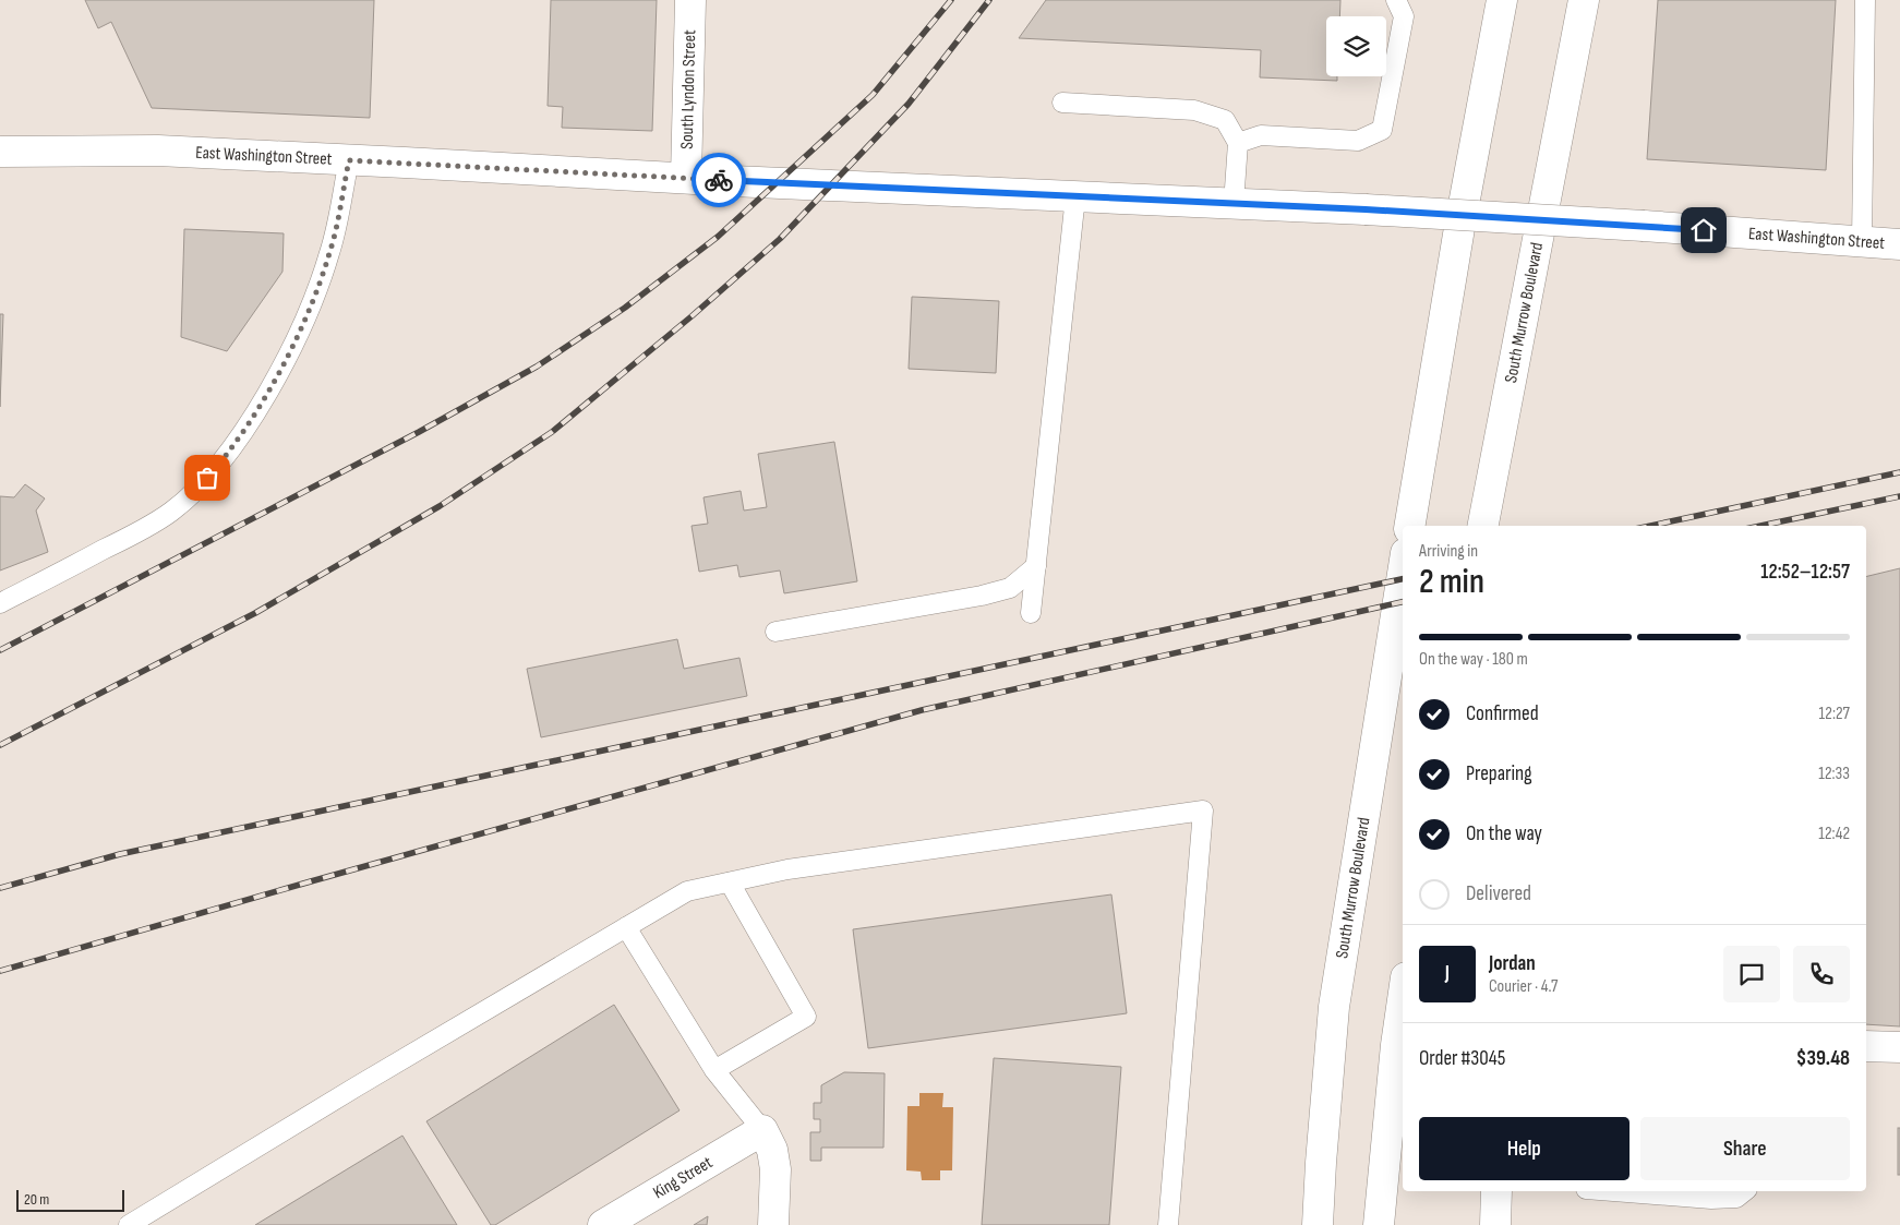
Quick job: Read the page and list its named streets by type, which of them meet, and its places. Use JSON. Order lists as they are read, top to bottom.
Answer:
{
  "streets": {
    "street": [
      "South Lyndon Street",
      "East Washington Street",
      "South Murrow Boulevard",
      "King Street"
    ]
  },
  "crossings": [
    ["South Lyndon Street", "East Washington Street"]
  ],
  "scale_bar": "20 m",
  "page": {
    "heading": ["2 min", "Arriving in", "12:52–12:57"],
    "panel": [
      "Jordan",
      "Courier · 4.7",
      "Order #3045",
      "$39.48"
    ],
    "bar": "On the way · 180 m",
    "list": [
      ["Confirmed", "12:27"],
      ["Preparing", "12:33"],
      ["On the way", "12:42"],
      "Delivered"
    ],
    "round": "J",
    "buttons": ["Help", "Share"],
    "scale": "20 m"
  }
}
